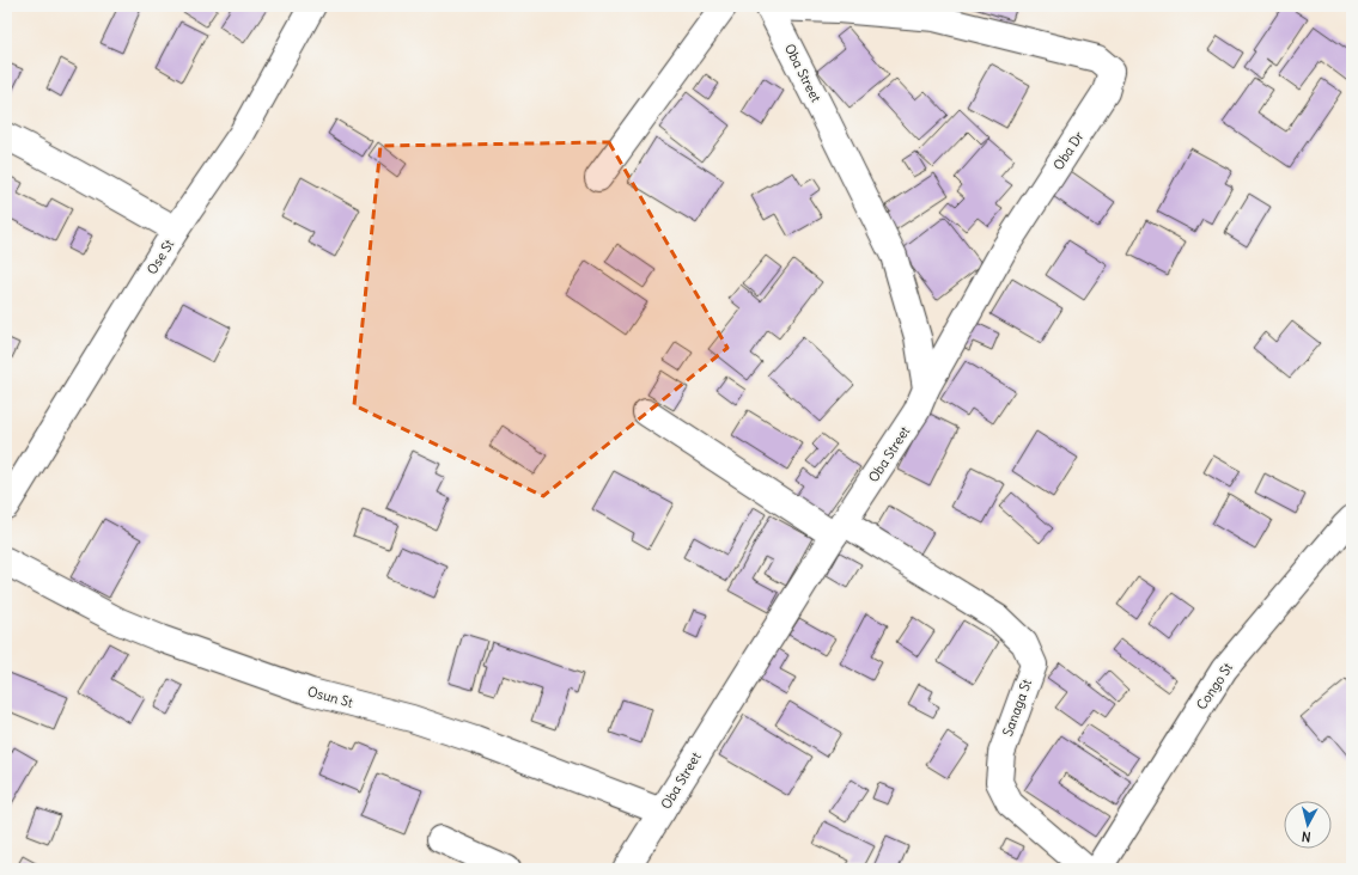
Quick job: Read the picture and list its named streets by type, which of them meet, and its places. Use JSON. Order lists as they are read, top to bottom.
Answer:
{
  "streets": {
    "street": [
      "Oba Street",
      "Oba Dr",
      "Ose St",
      "Congo St",
      "Osun St",
      "Sanaga St"
    ]
  },
  "crossings": [
    ["Oba Street", "Oba Dr"],
    ["Oba Street", "Osun St"],
    ["Oba Street", "Sanaga St"]
  ],
  "north": "bottom"
}
